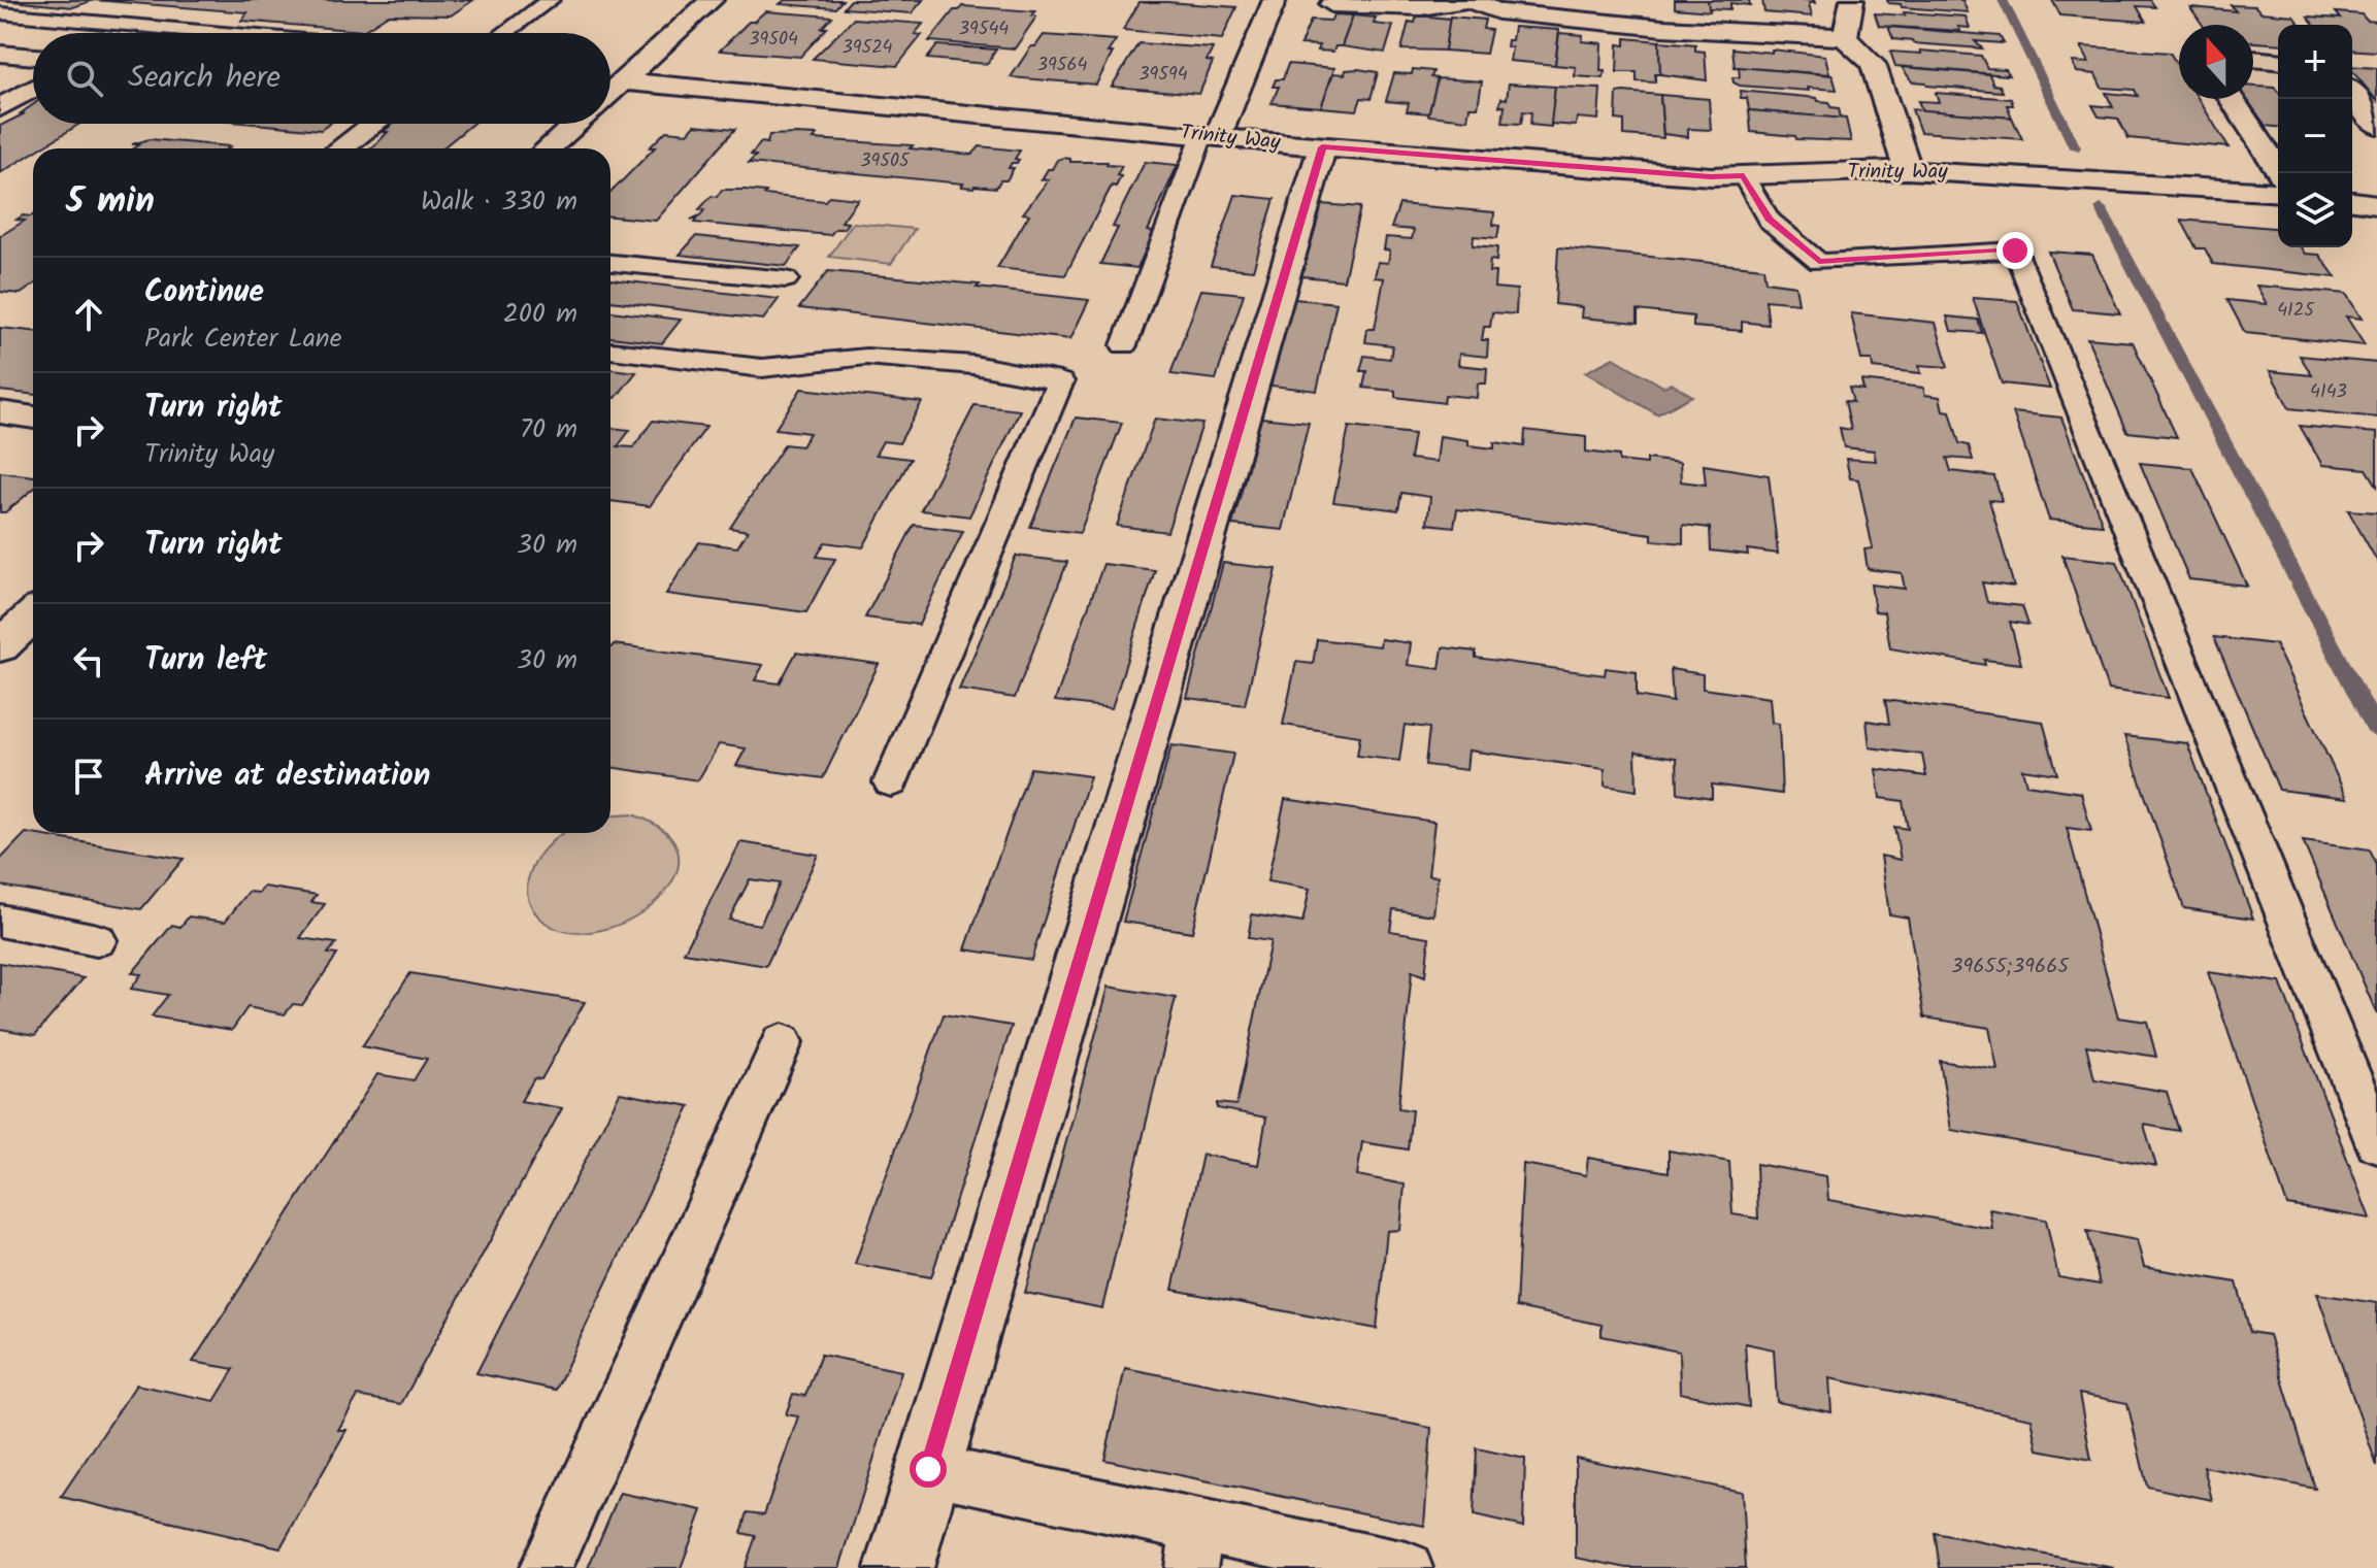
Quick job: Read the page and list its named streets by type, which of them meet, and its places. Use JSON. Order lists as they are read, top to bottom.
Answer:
{
  "streets": {
    "street": ["Trinity Way"]
  },
  "house_numbers": [
    "39544",
    "39504",
    "39524",
    "39564",
    "39594",
    "39505",
    "4125",
    "4143",
    "39655;39665"
  ],
  "north": "top",
  "page": {
    "map_buttons": ["+", "−"],
    "search": "Search here",
    "heading": ["5 min", "Walk · 330 m"],
    "list": [
      ["Continue", "Park Center Lane", "200 m"],
      ["Turn right", "Trinity Way", "70 m"],
      ["Turn right", "30 m"],
      ["Turn left", "30 m"],
      "Arrive at destination"
    ]
  }
}
